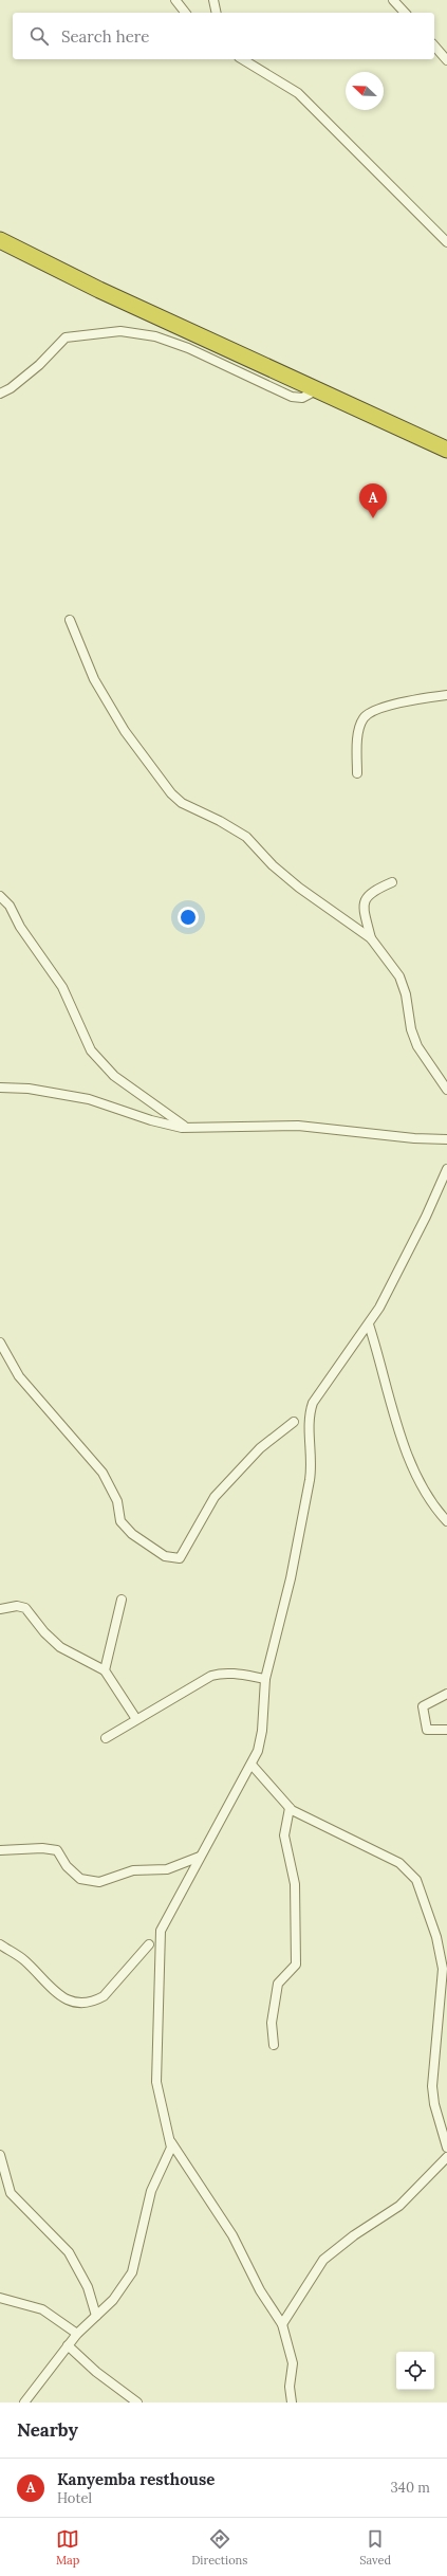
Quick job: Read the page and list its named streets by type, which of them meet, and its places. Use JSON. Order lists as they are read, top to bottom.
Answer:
{
  "north": "top left",
  "page": {
    "search": "Search here",
    "pins": "A",
    "heading": "Nearby",
    "list": [
      {
        "mark": "A",
        "name": "Kanyemba resthouse",
        "note": "Hotel",
        "value": "340 m"
      }
    ],
    "nav": ["Map", "Directions", "Saved"]
  }
}
